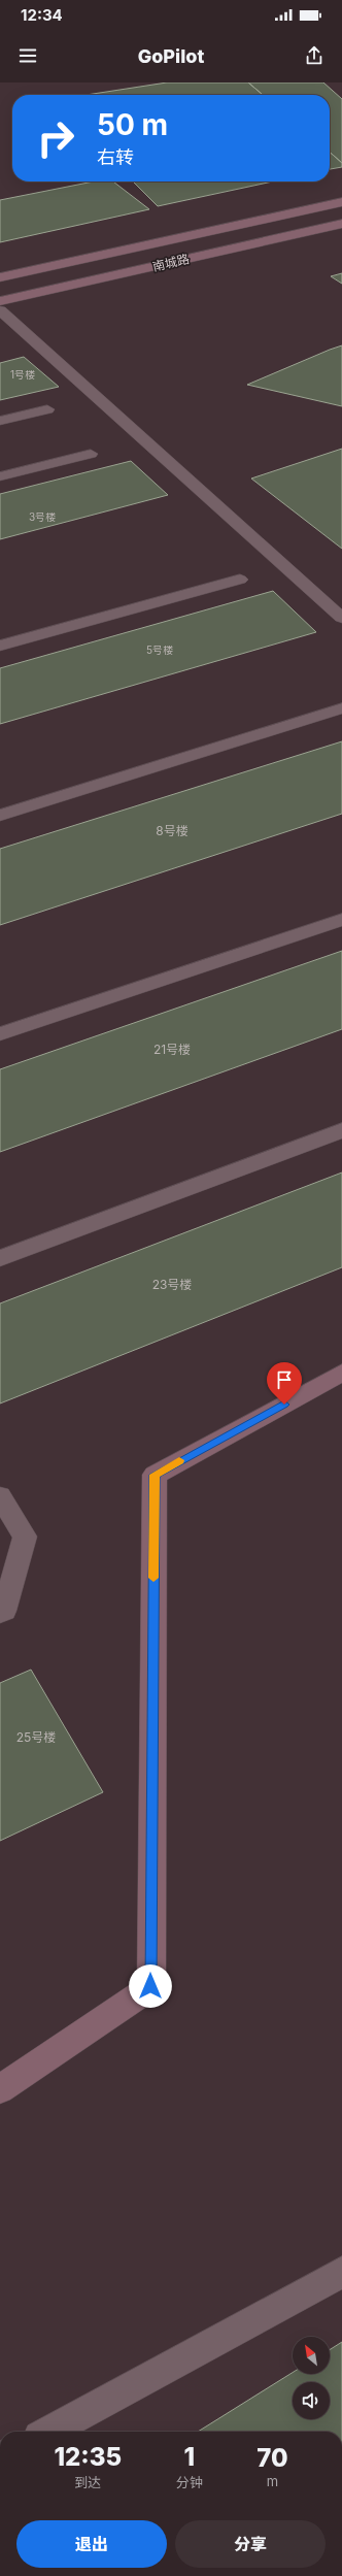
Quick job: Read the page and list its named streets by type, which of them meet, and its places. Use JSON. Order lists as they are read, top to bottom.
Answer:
{
  "streets": {
    "main road": ["南城路"]
  },
  "house_numbers": [
    "1号楼",
    "3号楼",
    "5号楼",
    "8号楼",
    "21号楼",
    "23号楼",
    "25号楼"
  ],
  "north": "top left",
  "page": {
    "status": "12:34",
    "header": "GoPilot",
    "turn": ["50 m", "右转"],
    "eta": [
      "12:35",
      "到达",
      "1",
      "分钟",
      "70",
      "m"
    ],
    "buttons": ["退出", "分享"]
  }
}
